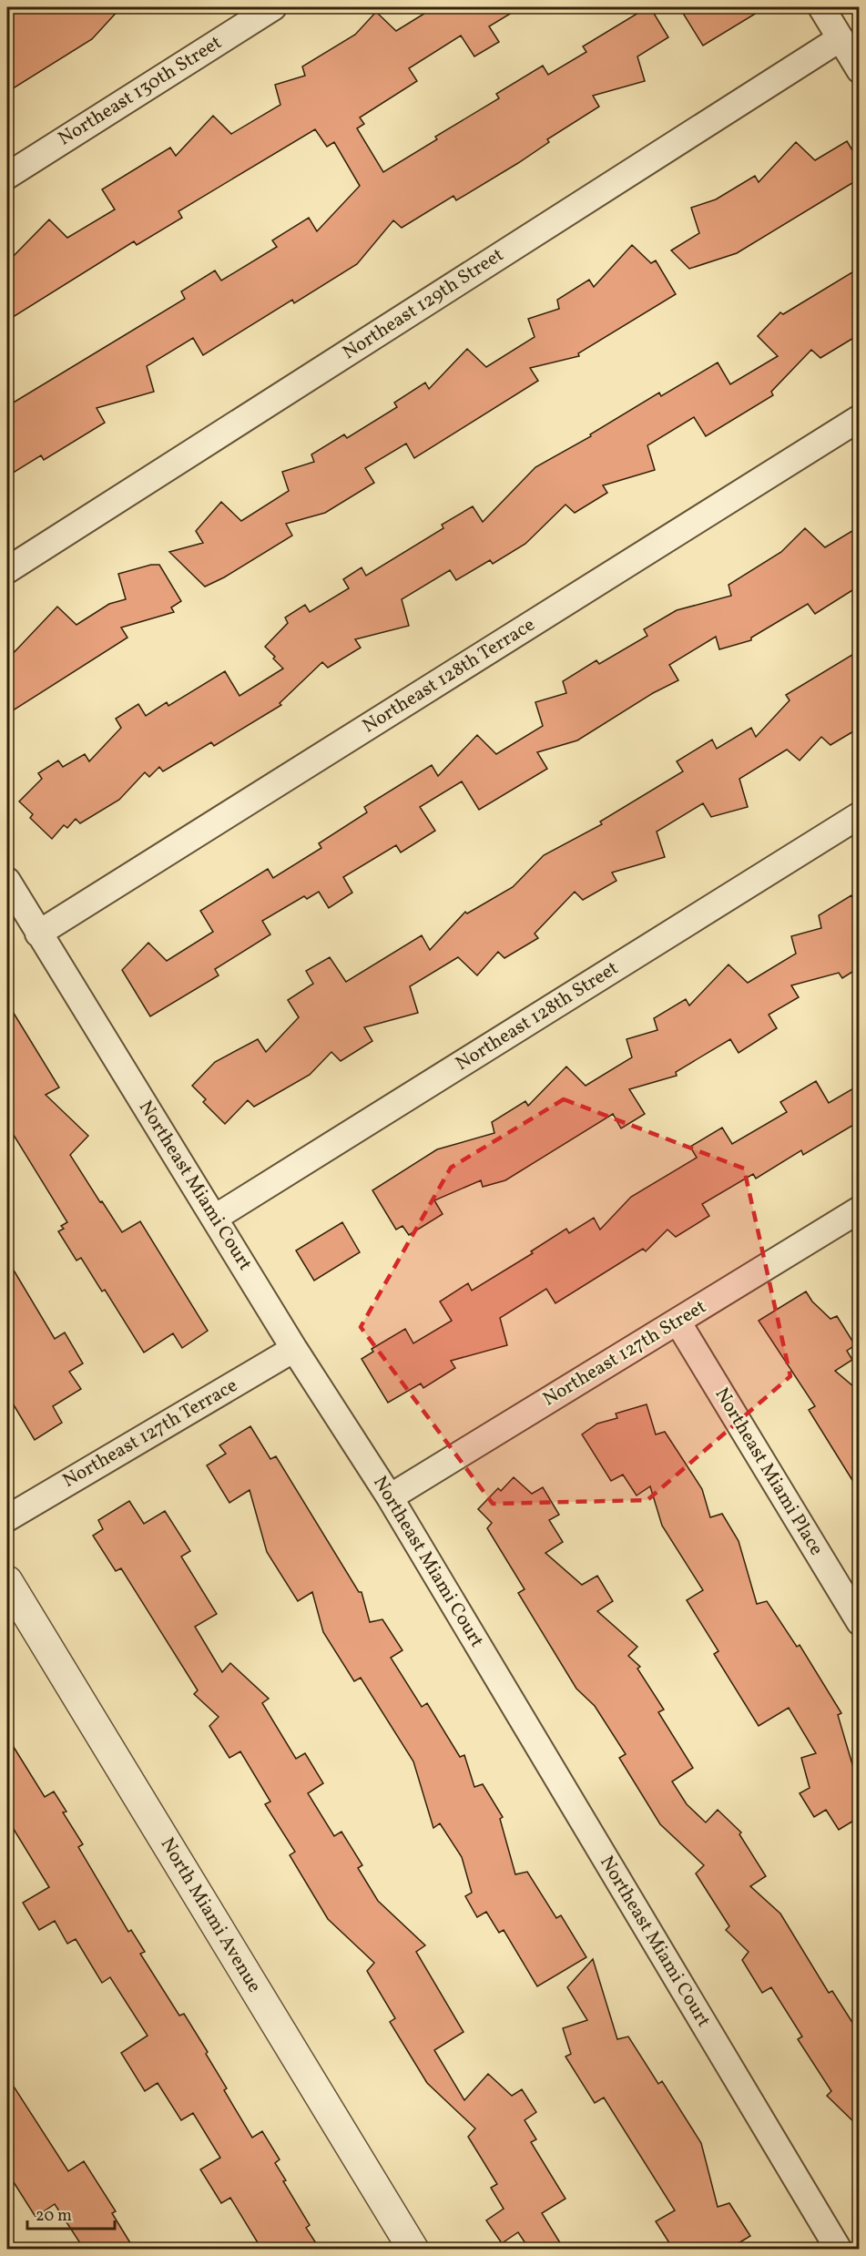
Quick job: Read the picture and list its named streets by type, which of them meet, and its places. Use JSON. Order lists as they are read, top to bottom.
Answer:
{
  "streets": {
    "street": [
      "Northeast 130th Street",
      "Northeast 129th Street",
      "Northeast 128th Terrace",
      "Northeast 128th Street",
      "Northeast Miami Court",
      "Northeast 127th Street",
      "Northeast 127th Terrace",
      "Northeast Miami Place",
      "North Miami Avenue"
    ]
  },
  "crossings": [
    ["Northeast 128th Terrace", "Northeast Miami Court"],
    ["Northeast 128th Street", "Northeast Miami Court"],
    ["Northeast Miami Court", "Northeast 127th Street"],
    ["Northeast Miami Court", "Northeast 127th Terrace"],
    ["Northeast 127th Street", "Northeast Miami Place"]
  ],
  "scale_bar": "20 m"
}
